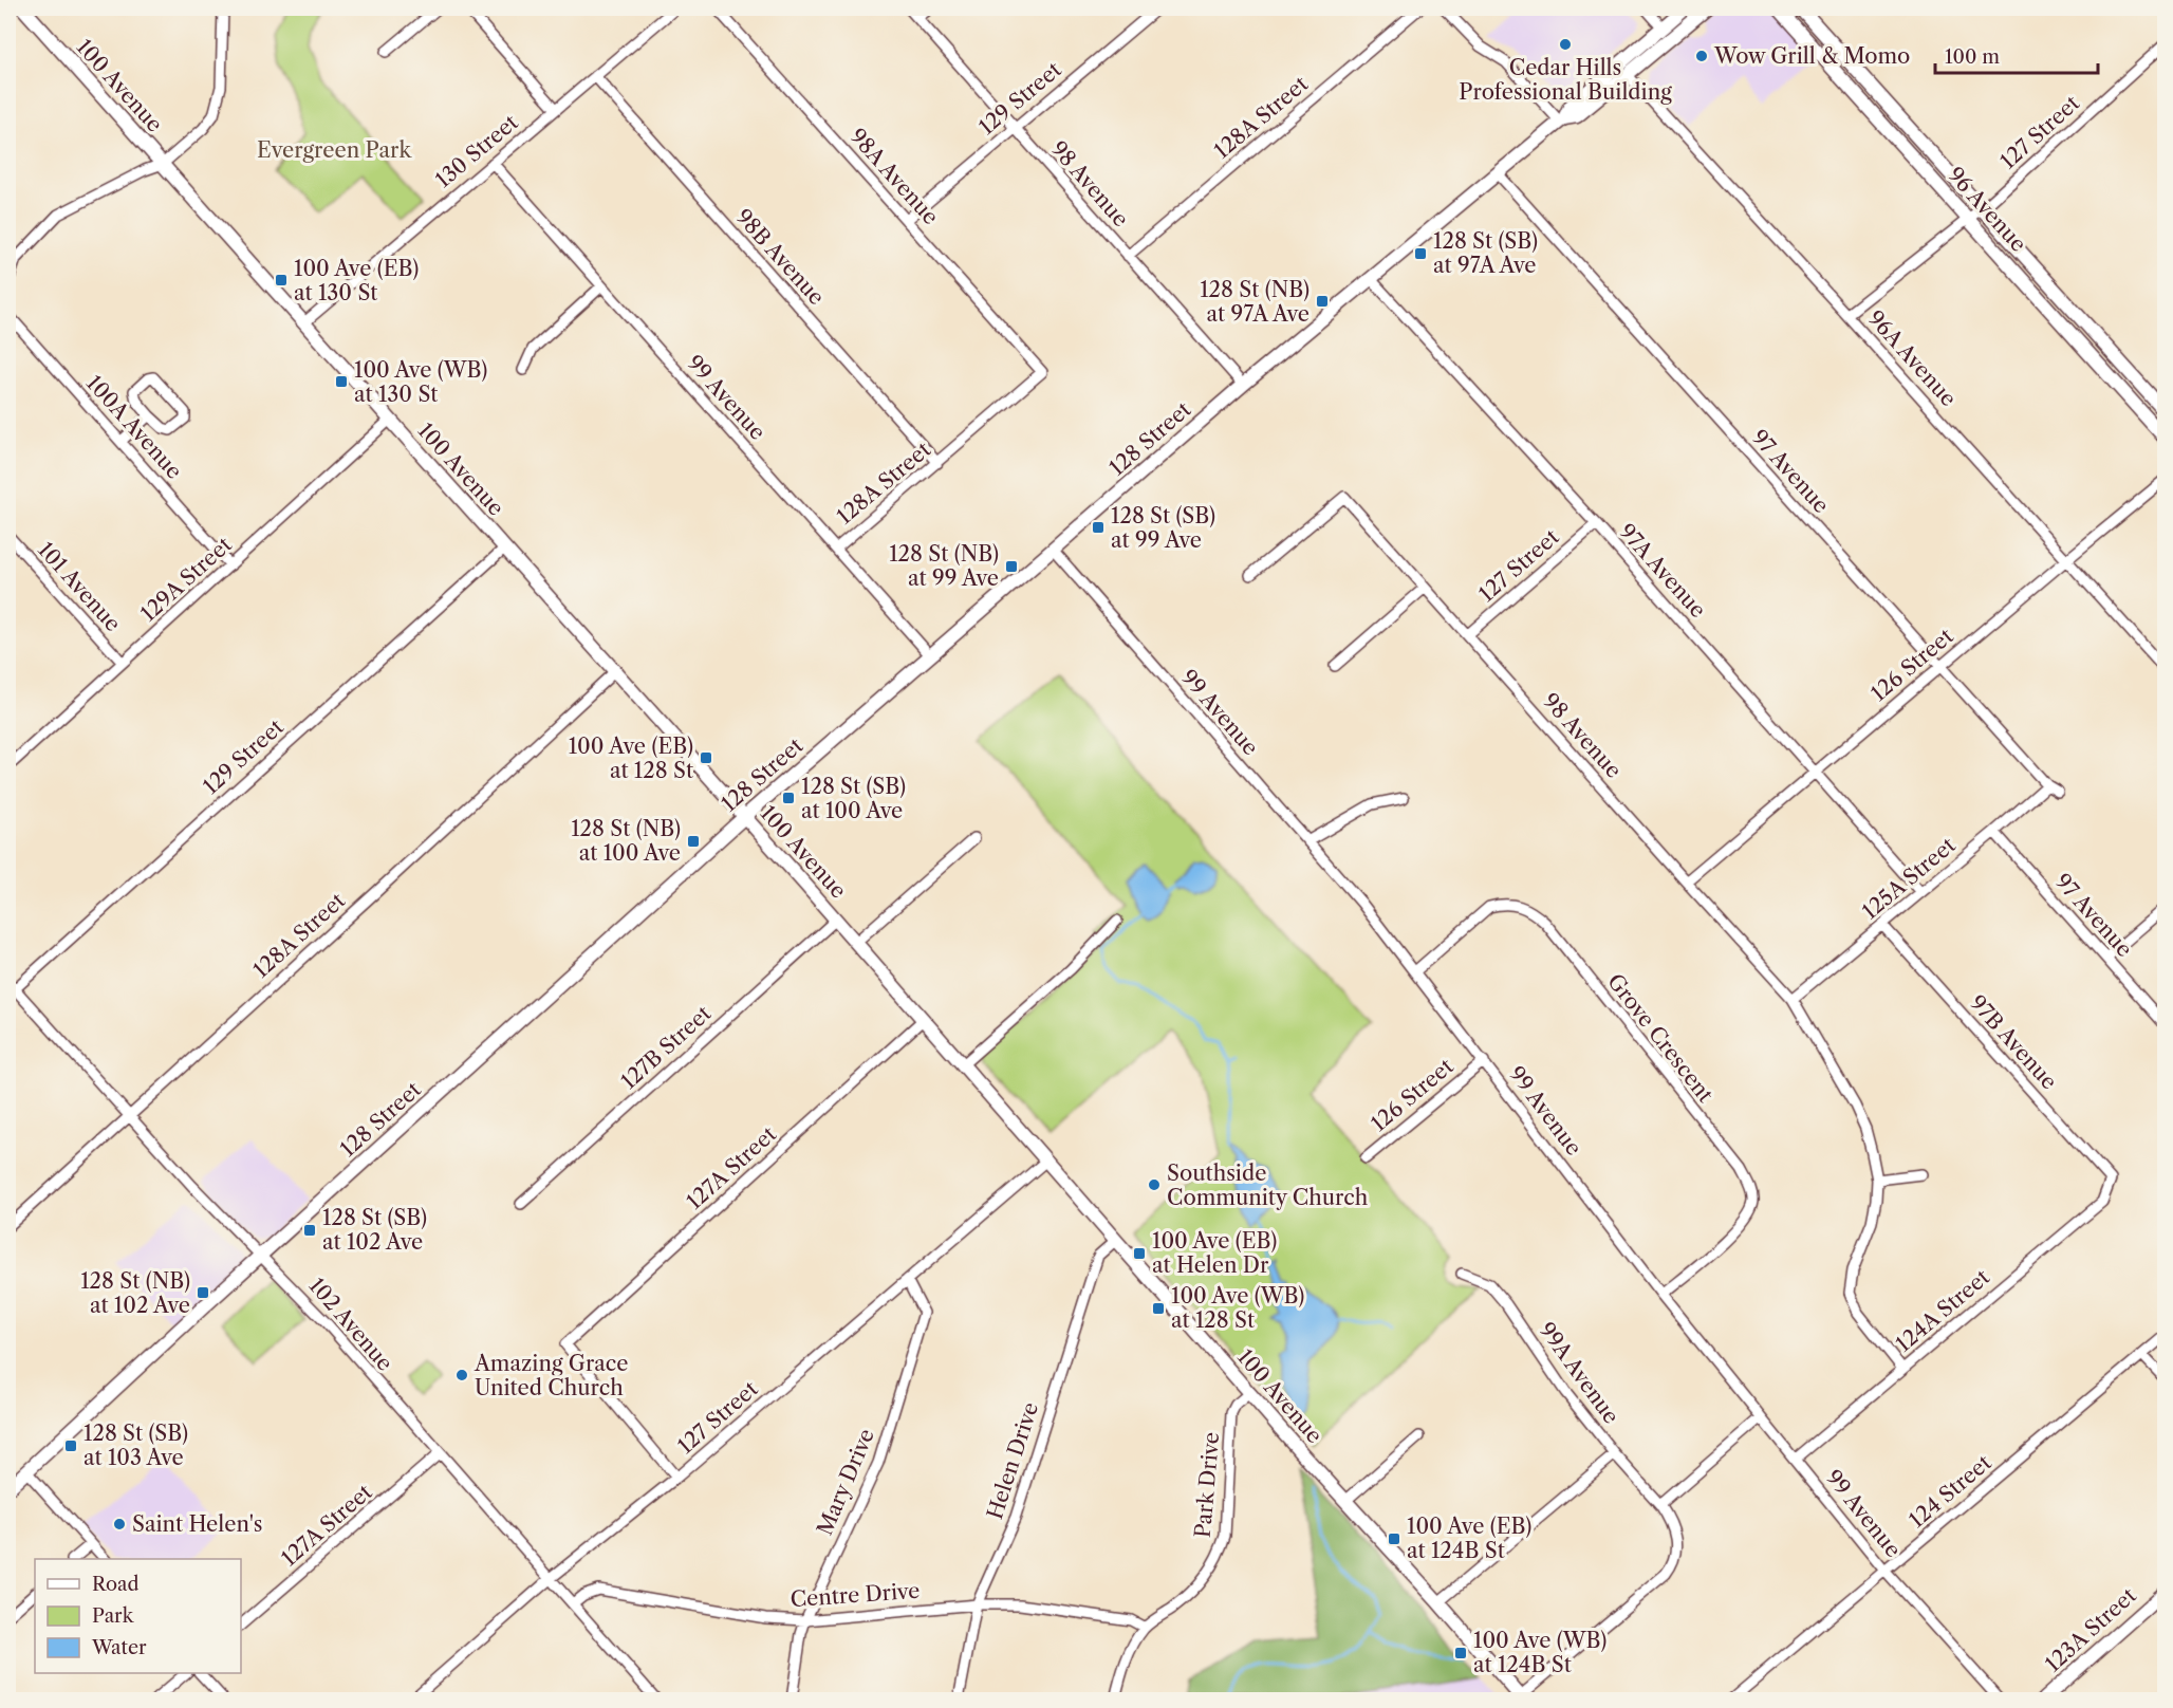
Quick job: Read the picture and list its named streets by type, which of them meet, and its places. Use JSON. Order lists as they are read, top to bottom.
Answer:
{
  "streets": {
    "main road": [
      "100 Avenue",
      "96 Avenue",
      "128 Street",
      "123A Street"
    ],
    "street": [
      "129 Street",
      "128A Street",
      "127 Street",
      "130 Street",
      "98A Avenue",
      "98 Avenue",
      "98B Avenue",
      "96A Avenue",
      "99 Avenue",
      "100A Avenue",
      "97 Avenue",
      "97A Avenue",
      "129A Street",
      "101 Avenue",
      "126 Street",
      "125A Street",
      "Grove Crescent",
      "97B Avenue",
      "127B Street",
      "127A Street",
      "124A Street",
      "102 Avenue",
      "99A Avenue",
      "Helen Drive",
      "Mary Drive",
      "Park Drive",
      "124 Street",
      "Centre Drive"
    ]
  },
  "crossings": [
    ["100 Avenue", "129 Street"],
    ["100 Avenue", "128A Street"],
    ["100 Avenue", "127 Street"],
    ["100 Avenue", "130 Street"],
    ["100 Avenue", "128 Street"],
    ["100 Avenue", "129A Street"],
    ["100 Avenue", "127B Street"],
    ["100 Avenue", "127A Street"],
    ["100 Avenue", "Helen Drive"],
    ["100 Avenue", "Park Drive"],
    ["129 Street", "98A Avenue"],
    ["129 Street", "98 Avenue"],
    ["129 Street", "102 Avenue"],
    ["128A Street", "98A Avenue"],
    ["128A Street", "98 Avenue"],
    ["128A Street", "98B Avenue"],
    ["128A Street", "99 Avenue"],
    ["128A Street", "102 Avenue"],
    ["127 Street", "98 Avenue"],
    ["127 Street", "96 Avenue"],
    ["127 Street", "96A Avenue"],
    ["127 Street", "97A Avenue"],
    ["127 Street", "127A Street"],
    ["127 Street", "102 Avenue"],
    ["127 Street", "Mary Drive"],
    ["130 Street", "98B Avenue"],
    ["130 Street", "99 Avenue"],
    ["98 Avenue", "128 Street"],
    ["98 Avenue", "126 Street"],
    ["98 Avenue", "125A Street"],
    ["96A Avenue", "128 Street"],
    ["96A Avenue", "126 Street"],
    ["99 Avenue", "128 Street"],
    ["99 Avenue", "126 Street"],
    ["99 Avenue", "Grove Crescent"],
    ["99 Avenue", "124A Street"],
    ["99 Avenue", "124 Street"],
    ["100A Avenue", "129A Street"],
    ["128 Street", "97 Avenue"],
    ["128 Street", "97A Avenue"],
    ["128 Street", "102 Avenue"],
    ["97 Avenue", "126 Street"],
    ["97 Avenue", "125A Street"],
    ["97A Avenue", "126 Street"],
    ["97A Avenue", "125A Street"],
    ["129A Street", "101 Avenue"],
    ["125A Street", "97B Avenue"],
    ["97B Avenue", "124A Street"],
    ["127A Street", "102 Avenue"],
    ["102 Avenue", "Centre Drive"],
    ["Helen Drive", "Centre Drive"],
    ["Mary Drive", "Centre Drive"],
    ["Park Drive", "Centre Drive"]
  ],
  "parks": ["Evergreen Park"],
  "places": {
    "other": [
      "Cedar Hills Professional Building",
      "Wow Grill & Momo",
      "Southside Community Church",
      "Amazing Grace United Church",
      "Saint Helen's"
    ],
    "transit": [
      "128 St (SB) at 97A Ave",
      "100 Ave (EB) at 130 St",
      "128 St (NB) at 97A Ave",
      "100 Ave (WB) at 130 St",
      "128 St (SB) at 99 Ave",
      "128 St (NB) at 99 Ave",
      "100 Ave (EB) at 128 St",
      "128 St (SB) at 100 Ave",
      "128 St (NB) at 100 Ave",
      "128 St (SB) at 102 Ave",
      "100 Ave (EB) at Helen Dr",
      "128 St (NB) at 102 Ave",
      "100 Ave (WB) at 128 St",
      "128 St (SB) at 103 Ave",
      "100 Ave (EB) at 124B St",
      "100 Ave (WB) at 124B St"
    ]
  },
  "legend": ["Road", "Park", "Water"],
  "scale_bar": "100 m"
}
